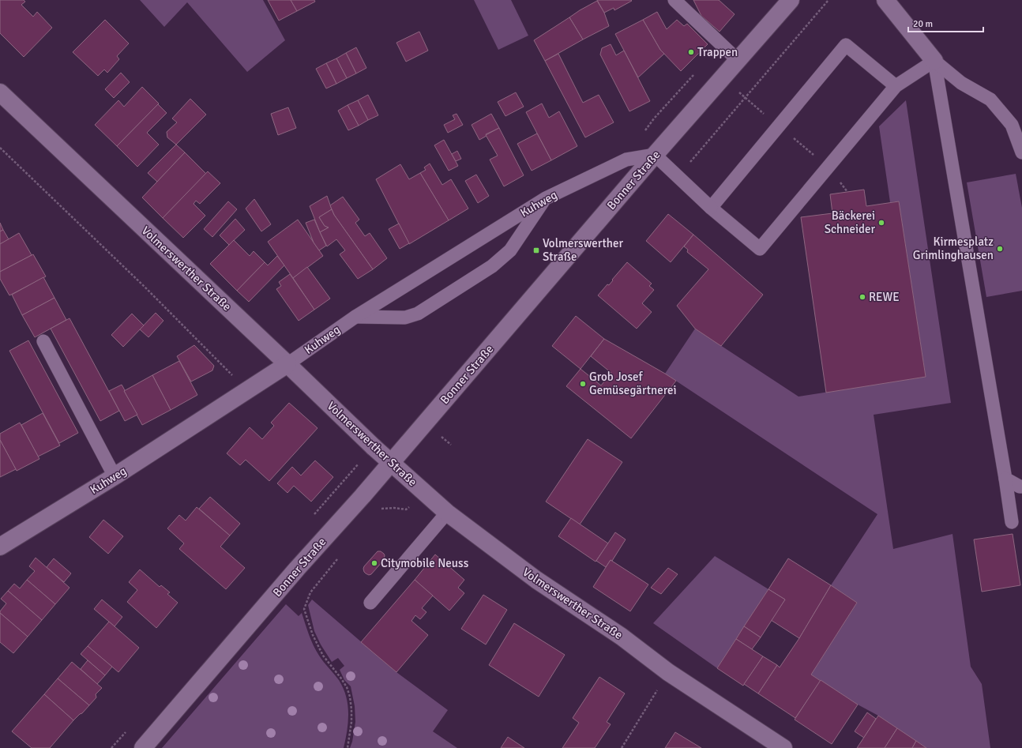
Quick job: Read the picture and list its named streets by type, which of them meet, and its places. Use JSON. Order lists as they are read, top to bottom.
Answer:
{
  "streets": {
    "street": ["Bonner Straße", "Kuhweg", "Volmerswerther Straße"]
  },
  "crossings": [
    ["Bonner Straße", "Kuhweg"],
    ["Bonner Straße", "Volmerswerther Straße"],
    ["Kuhweg", "Volmerswerther Straße"]
  ],
  "places": {
    "other": [
      "Trappen",
      "Bäckerei Schneider",
      "Kirmesplatz Grimlinghausen",
      "REWE",
      "Grob Josef Gemüsegärtnerei",
      "Citymobile Neuss"
    ],
    "transit": ["Volmerswerther Straße"]
  },
  "scale_bar": "20 m"
}
